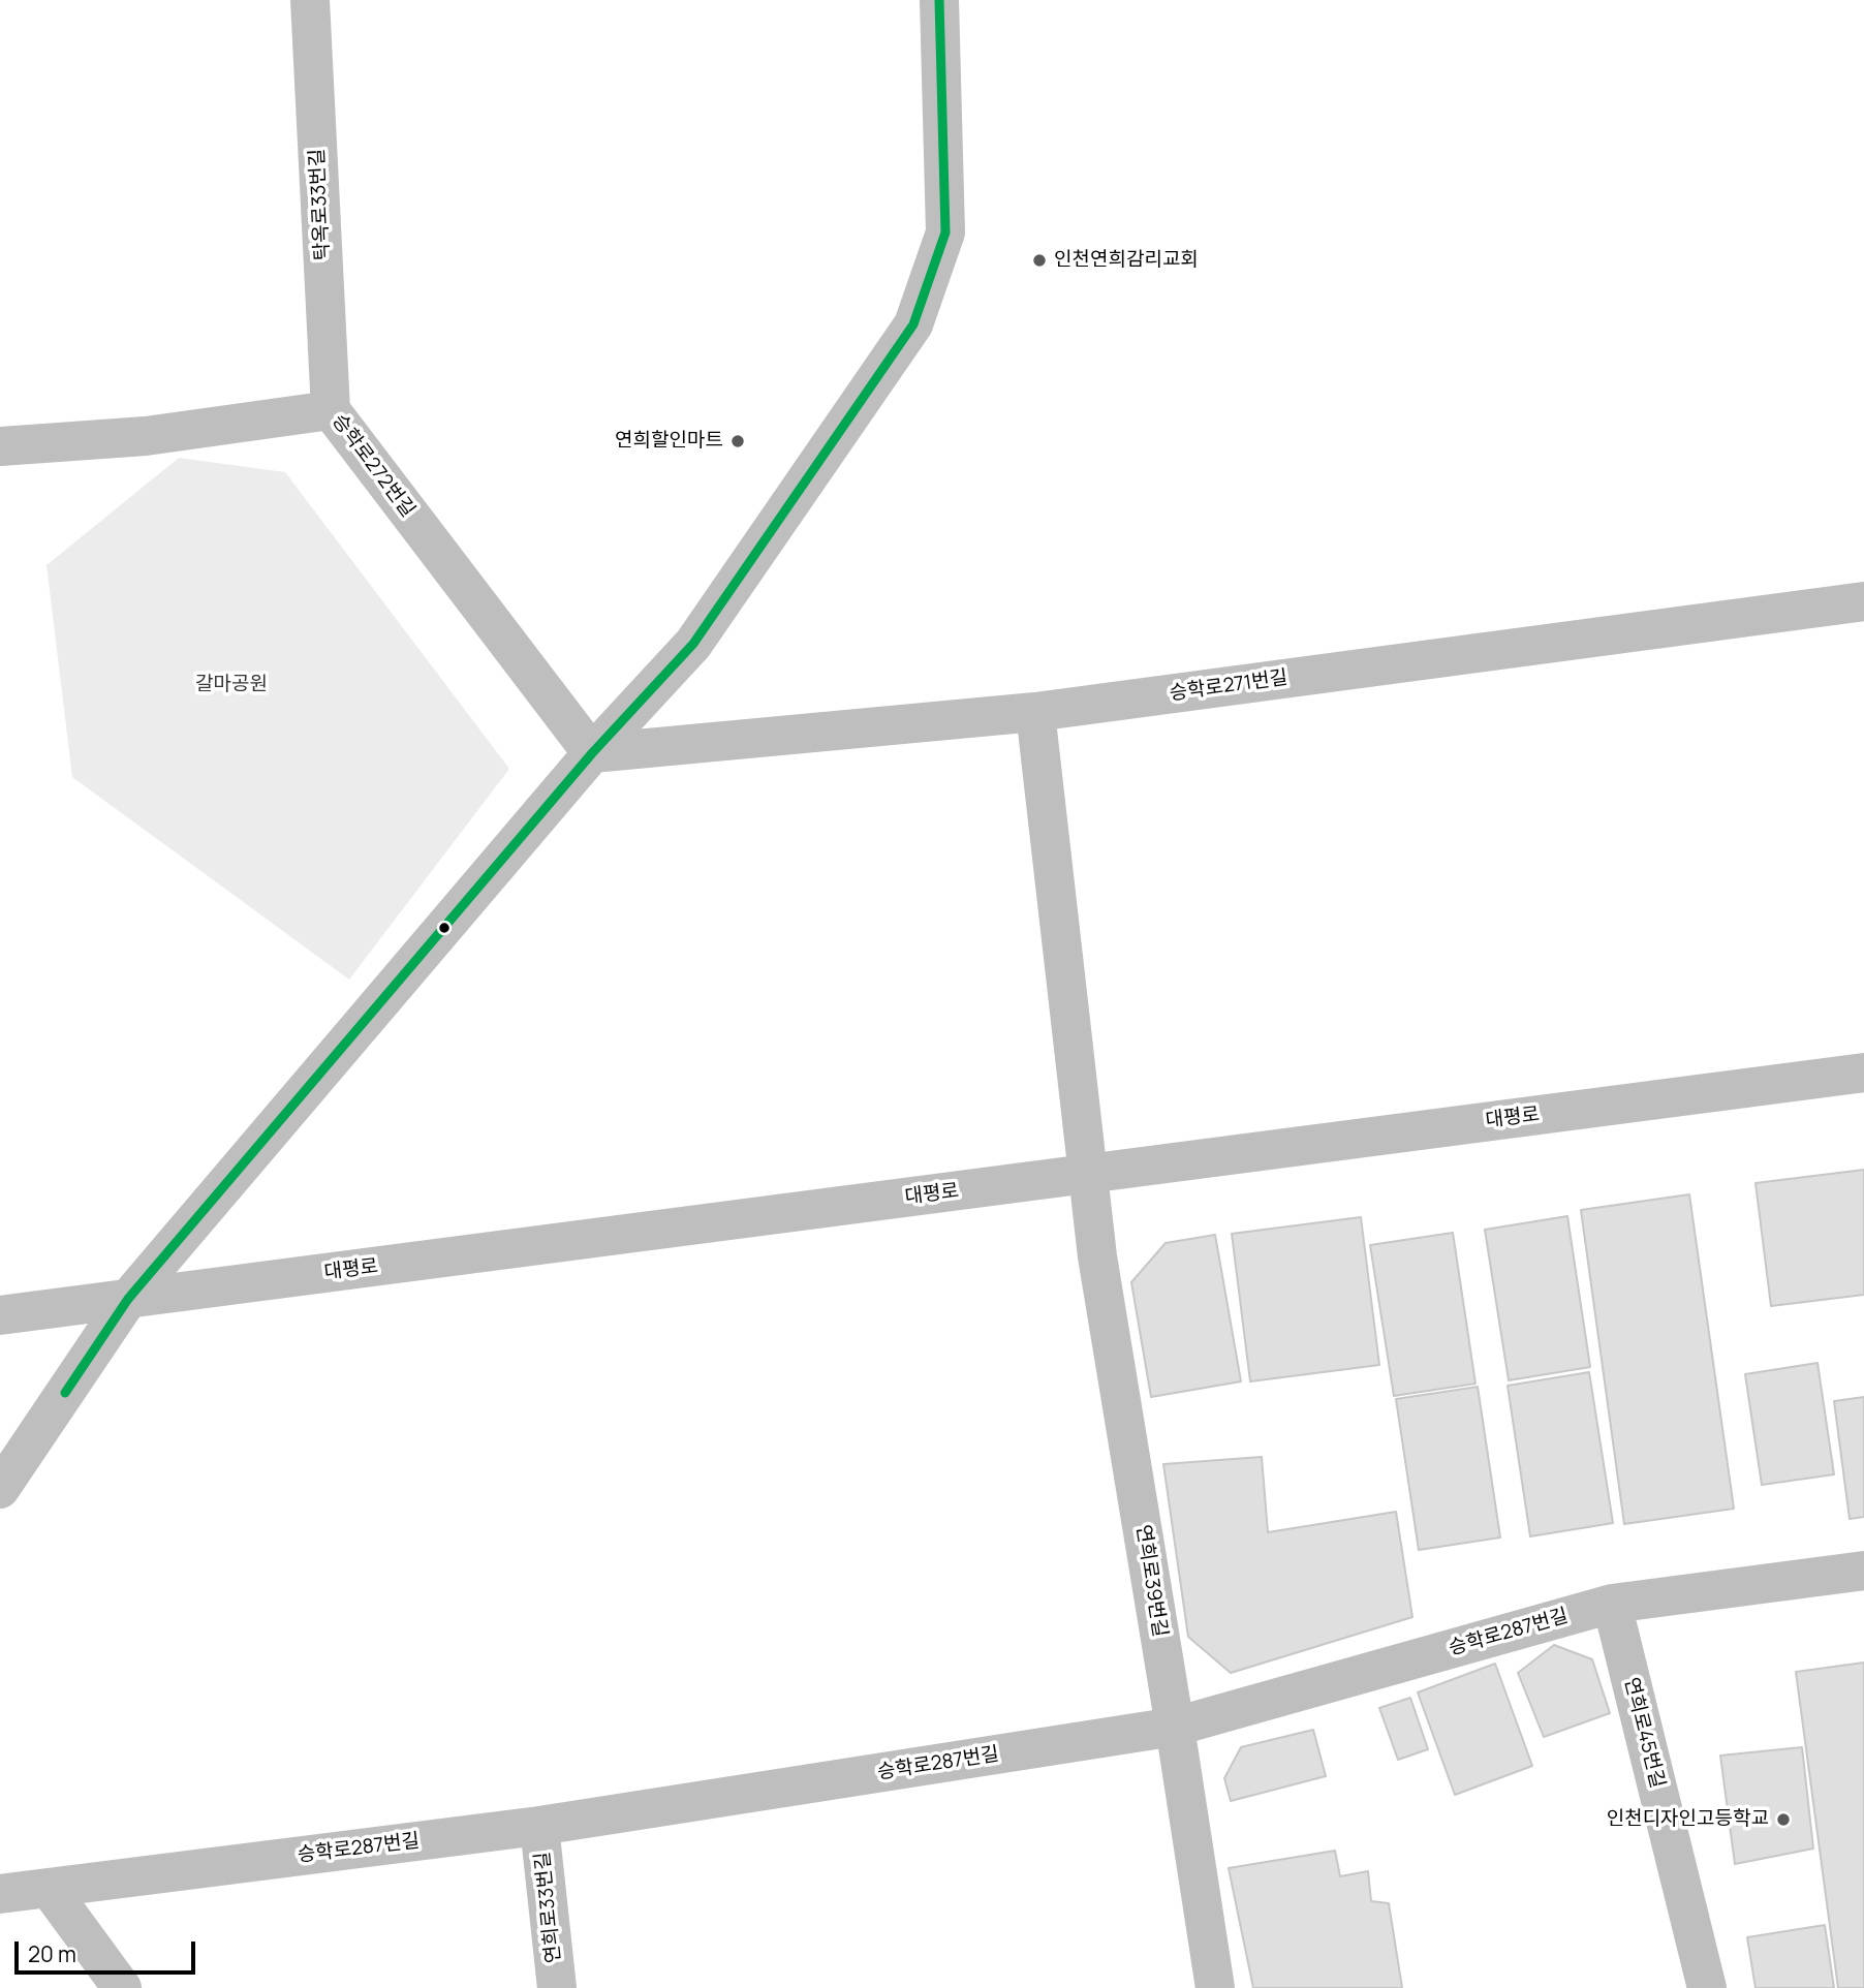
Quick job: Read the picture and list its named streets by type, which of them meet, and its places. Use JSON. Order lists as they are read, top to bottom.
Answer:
{
  "streets": {
    "street": [
      "탁옥로33번길",
      "승학로272번길",
      "승학로271번길",
      "대평로",
      "연희로39번길",
      "승학로287번길",
      "연희로45번길",
      "연희로33번길"
    ]
  },
  "crossings": [
    ["탁옥로33번길", "승학로272번길"],
    ["승학로272번길", "승학로271번길"],
    ["승학로271번길", "연희로39번길"],
    ["대평로", "연희로39번길"],
    ["연희로39번길", "승학로287번길"],
    ["승학로287번길", "연희로45번길"],
    ["승학로287번길", "연희로33번길"]
  ],
  "parks": ["갈마공원"],
  "places": ["인천연희감리교회", "연희할인마트", "인천디자인고등학교"],
  "scale_bar": "20 m"
}
